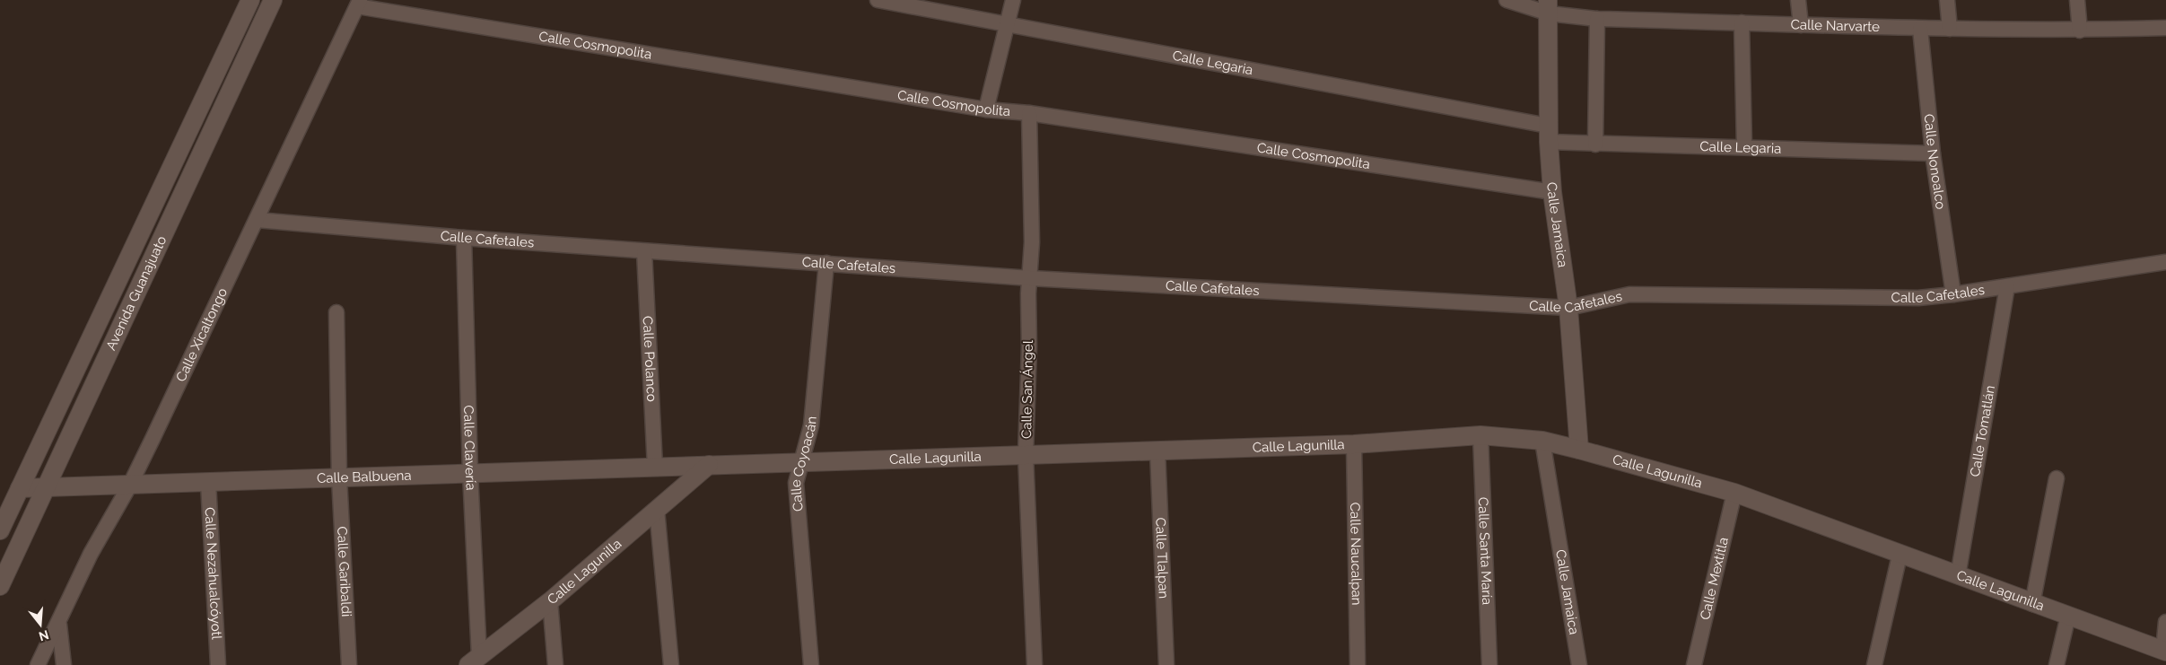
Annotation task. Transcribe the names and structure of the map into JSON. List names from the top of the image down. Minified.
{"streets":{"street":["Calle Narvarte","Calle Cosmopolita","Calle Legaria","Calle Nonoalco","Calle Jamaica","Calle Cafetales","Avenida Guanajuato","Calle Xicaltongo","Calle Polanco","Calle San Ángel","Calle Tomatlán","Calle Lagunilla","Calle Clavería","Calle Coyoacán","Calle Balbuena","Calle Santa María","Calle Naucalpan","Calle Tlalpan","Calle Garibaldi","Calle Nezahualcóyotl","Calle Mextitla"]},"crossings":[["Calle Narvarte","Calle Nonoalco"],["Calle Narvarte","Calle Jamaica"],["Calle Cosmopolita","Calle Jamaica"],["Calle Cosmopolita","Calle Xicaltongo"],["Calle Cosmopolita","Calle San Ángel"],["Calle Legaria","Calle Nonoalco"],["Calle Legaria","Calle Jamaica"],["Calle Nonoalco","Calle Cafetales"],["Calle Jamaica","Calle Cafetales"],["Calle Jamaica","Calle Lagunilla"],["Calle Cafetales","Calle Xicaltongo"],["Calle Cafetales","Calle Polanco"],["Calle Cafetales","Calle San Ángel"],["Calle Cafetales","Calle Tomatlán"],["Calle Cafetales","Calle Clavería"],["Calle Cafetales","Calle Coyoacán"],["Avenida Guanajuato","Calle Balbuena"],["Calle Xicaltongo","Calle Balbuena"],["Calle Polanco","Calle Balbuena"],["Calle San Ángel","Calle Lagunilla"],["Calle Tomatlán","Calle Lagunilla"],["Calle Lagunilla","Calle Clavería"],["Calle Lagunilla","Calle Coyoacán"],["Calle Lagunilla","Calle Balbuena"],["Calle Lagunilla","Calle Santa María"],["Calle Lagunilla","Calle Naucalpan"],["Calle Lagunilla","Calle Tlalpan"],["Calle Lagunilla","Calle Mextitla"],["Calle Clavería","Calle Balbuena"],["Calle Balbuena","Calle Garibaldi"],["Calle Balbuena","Calle Nezahualcóyotl"]],"north":"bottom"}
